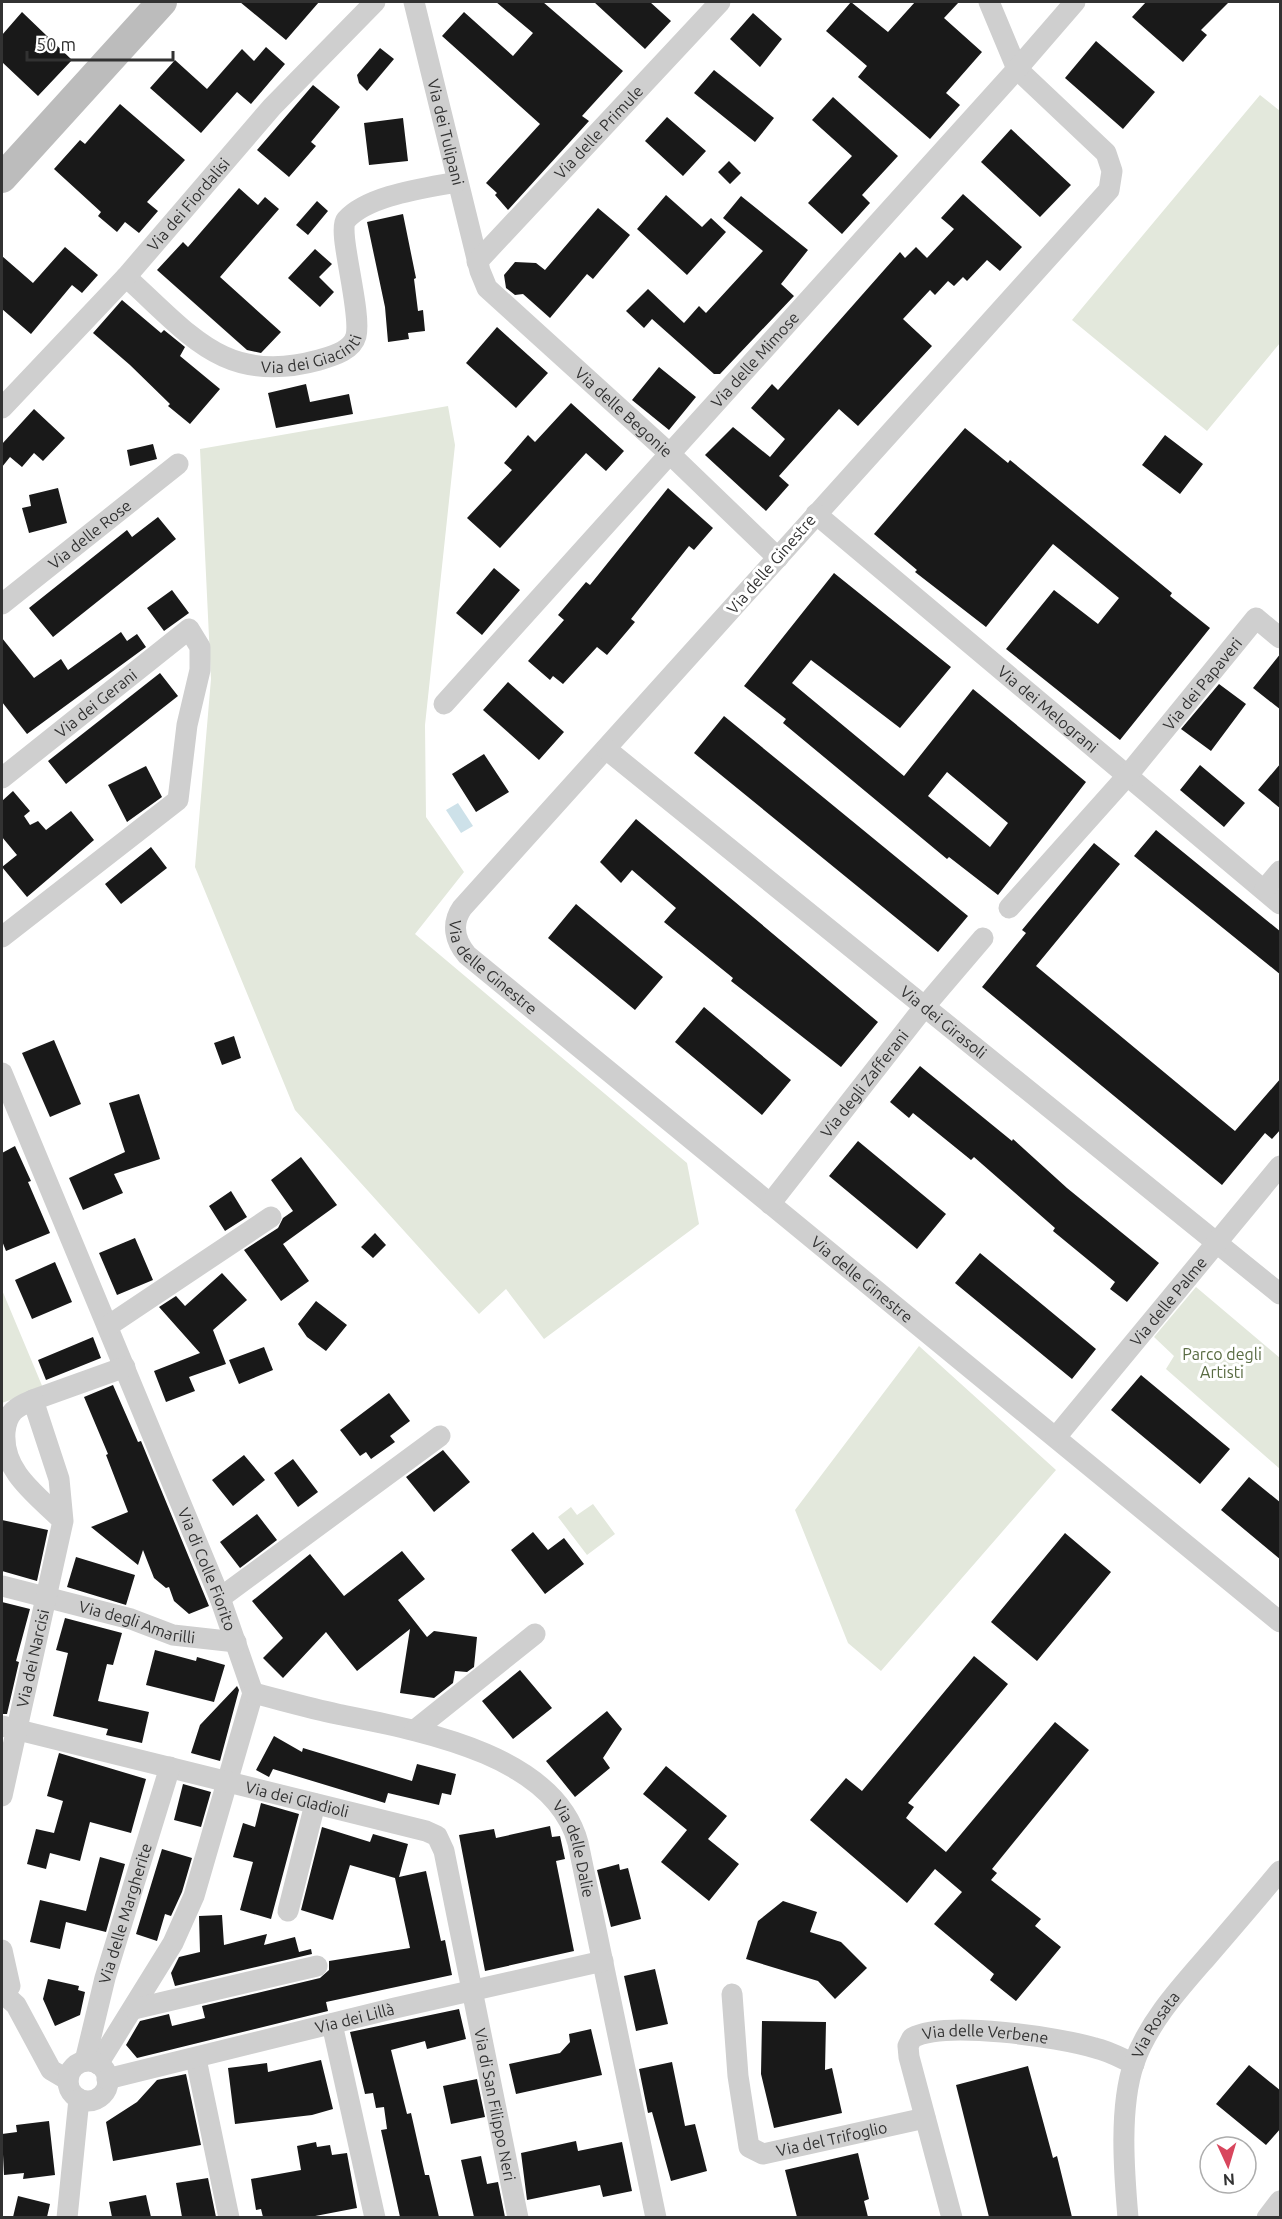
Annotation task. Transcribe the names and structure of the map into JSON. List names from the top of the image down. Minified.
{"streets":{"street":["Via dei Tulipani","Via delle Primule","Via dei Fiordalisi","Via dei Giacinti","Via delle Mimose","Via delle Begonie","Via delle Rose","Via delle Ginestre","Via dei Papaveri","Via dei Gerani","Via dei Melograni","Via dei Girasoli","Via degli Zafferani","Via delle Palme","Via di Colle Fiorito","Via degli Amarilli","Via dei Narcisi","Via dei Gladioli","Via delle Dalie","Via delle Margherite","Via dei Lillà","Via Rosata","Via delle Verbene","Via di San Filippo Neri","Via del Trifoglio"]},"crossings":[["Via dei Tulipani","Via delle Primule"],["Via dei Tulipani","Via dei Giacinti"],["Via dei Tulipani","Via delle Begonie"],["Via delle Primule","Via delle Begonie"],["Via dei Fiordalisi","Via dei Giacinti"],["Via delle Mimose","Via delle Begonie"],["Via delle Mimose","Via delle Ginestre"],["Via delle Begonie","Via delle Ginestre"],["Via delle Ginestre","Via dei Melograni"],["Via delle Ginestre","Via dei Girasoli"],["Via delle Ginestre","Via degli Zafferani"],["Via delle Ginestre","Via delle Palme"],["Via dei Papaveri","Via dei Melograni"],["Via dei Girasoli","Via degli Zafferani"],["Via dei Girasoli","Via delle Palme"],["Via di Colle Fiorito","Via degli Amarilli"],["Via di Colle Fiorito","Via delle Dalie"],["Via degli Amarilli","Via dei Narcisi"],["Via dei Narcisi","Via dei Gladioli"],["Via dei Gladioli","Via delle Margherite"],["Via dei Gladioli","Via dei Lillà"],["Via dei Gladioli","Via di San Filippo Neri"],["Via delle Dalie","Via dei Lillà"],["Via delle Margherite","Via dei Lillà"],["Via dei Lillà","Via di San Filippo Neri"],["Via Rosata","Via delle Verbene"],["Via delle Verbene","Via del Trifoglio"]],"parks":["Parco degli Artisti"],"scale_bar":"50 m","north":"bottom"}
